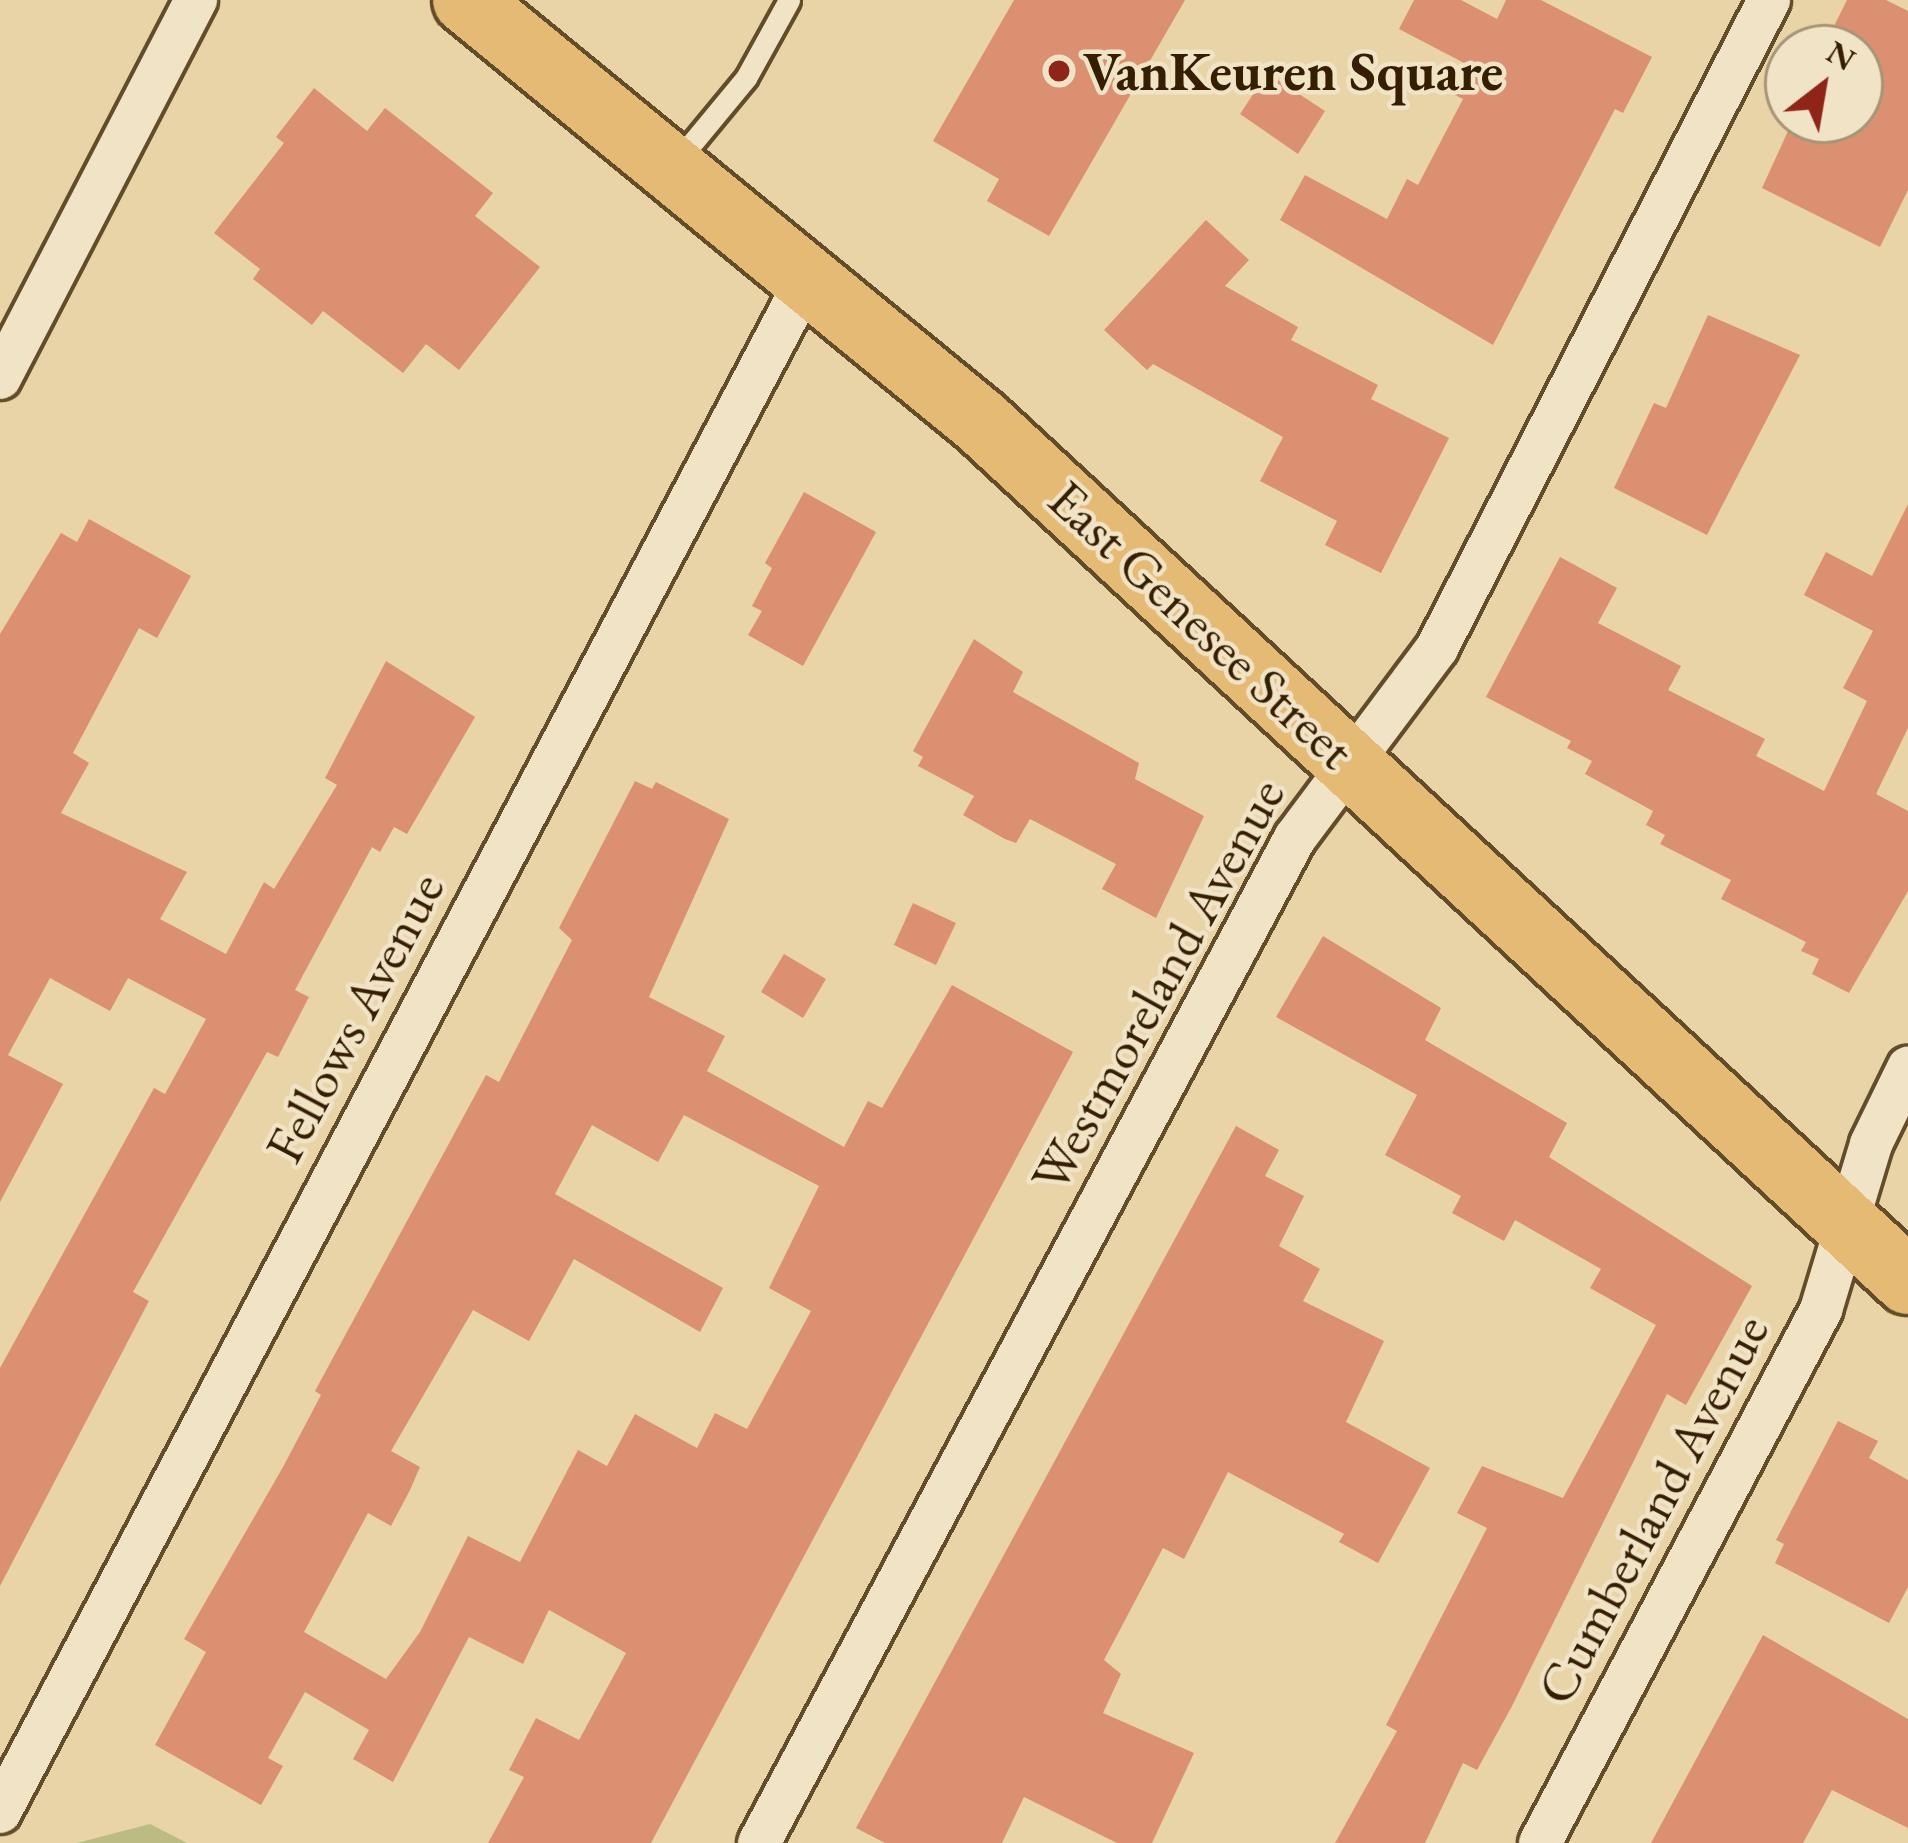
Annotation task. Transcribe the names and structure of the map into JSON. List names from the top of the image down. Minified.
{"streets":{"main road":["East Genesee Street"],"street":["Westmoreland Avenue","Fellows Avenue","Cumberland Avenue"]},"crossings":[["East Genesee Street","Westmoreland Avenue"],["East Genesee Street","Fellows Avenue"],["East Genesee Street","Cumberland Avenue"]],"places":["VanKeuren Square"],"north":"top right"}
